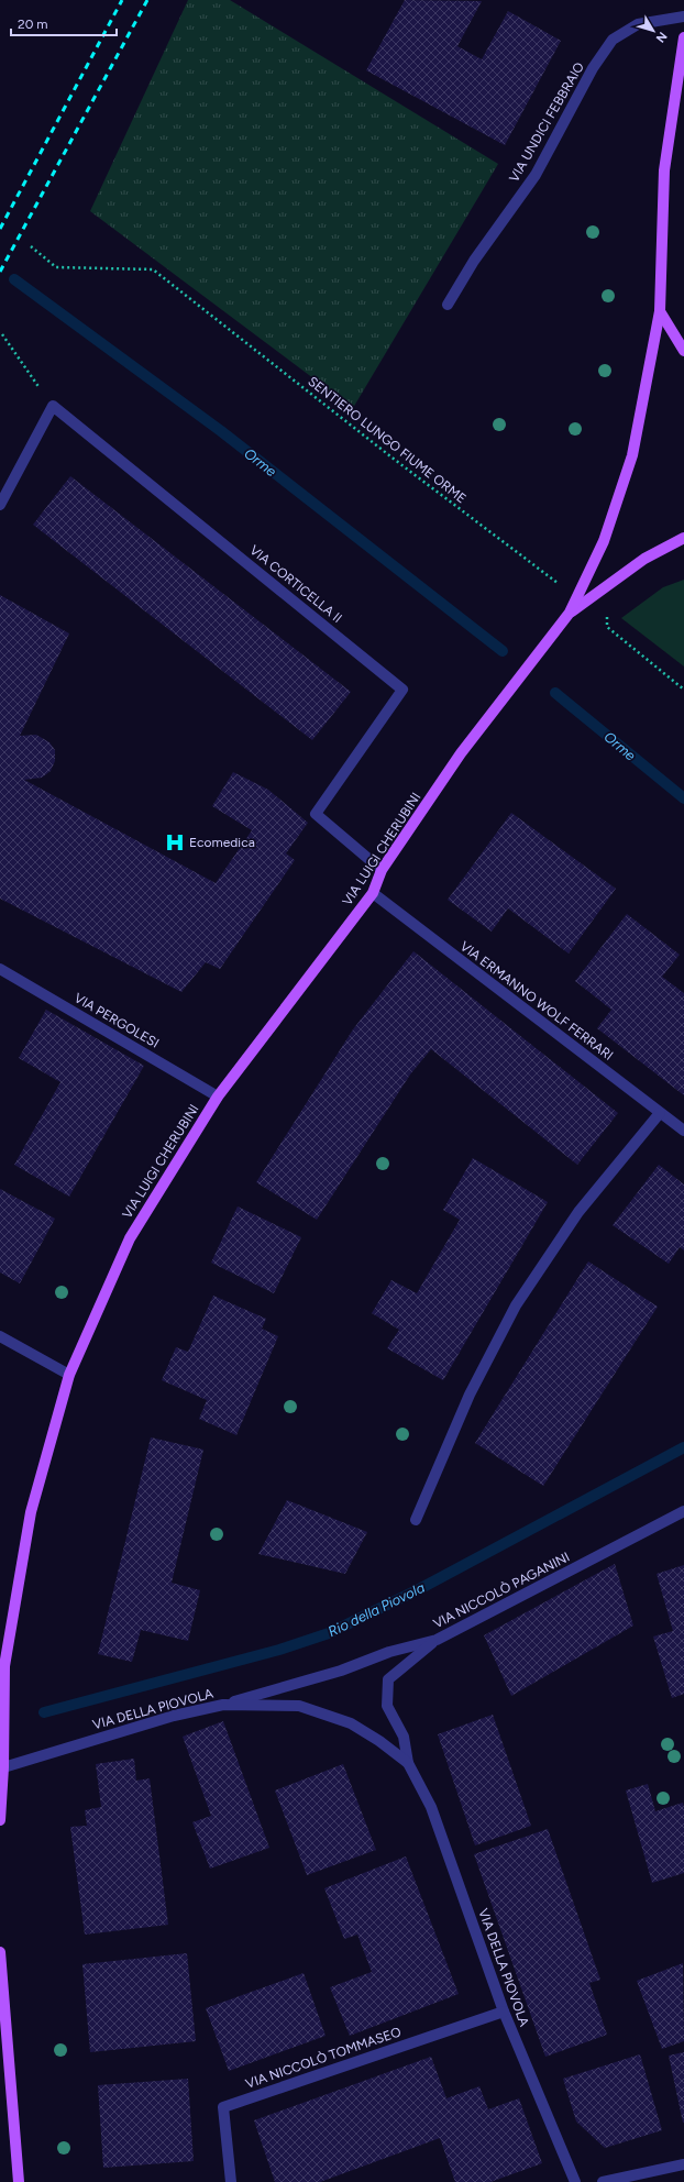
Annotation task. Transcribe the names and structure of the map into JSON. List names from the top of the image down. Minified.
{"streets":{"main road":["VIA LUIGI CHERUBINI"],"street":["VIA UNDICI FEBBRAIO","VIA CORTICELLA II","VIA ERMANNO WOLF FERRARI","VIA PERGOLESI","VIA NICCOLÒ PAGANINI","VIA DELLA PIOVOLA","VIA NICCOLÒ TOMMASEO"],"path":["SENTIERO LUNGO FIUME ORME"]},"crossings":[["VIA CORTICELLA II","VIA LUIGI CHERUBINI"],["VIA LUIGI CHERUBINI","VIA ERMANNO WOLF FERRARI"],["VIA LUIGI CHERUBINI","VIA PERGOLESI"],["VIA LUIGI CHERUBINI","VIA DELLA PIOVOLA"],["VIA NICCOLÒ PAGANINI","VIA DELLA PIOVOLA"],["VIA DELLA PIOVOLA","VIA NICCOLÒ TOMMASEO"]],"water":["Orme","Rio della Piovola"],"places":{"hospital":["Ecomedica"]},"scale_bar":"20 m","north":"bottom right"}
